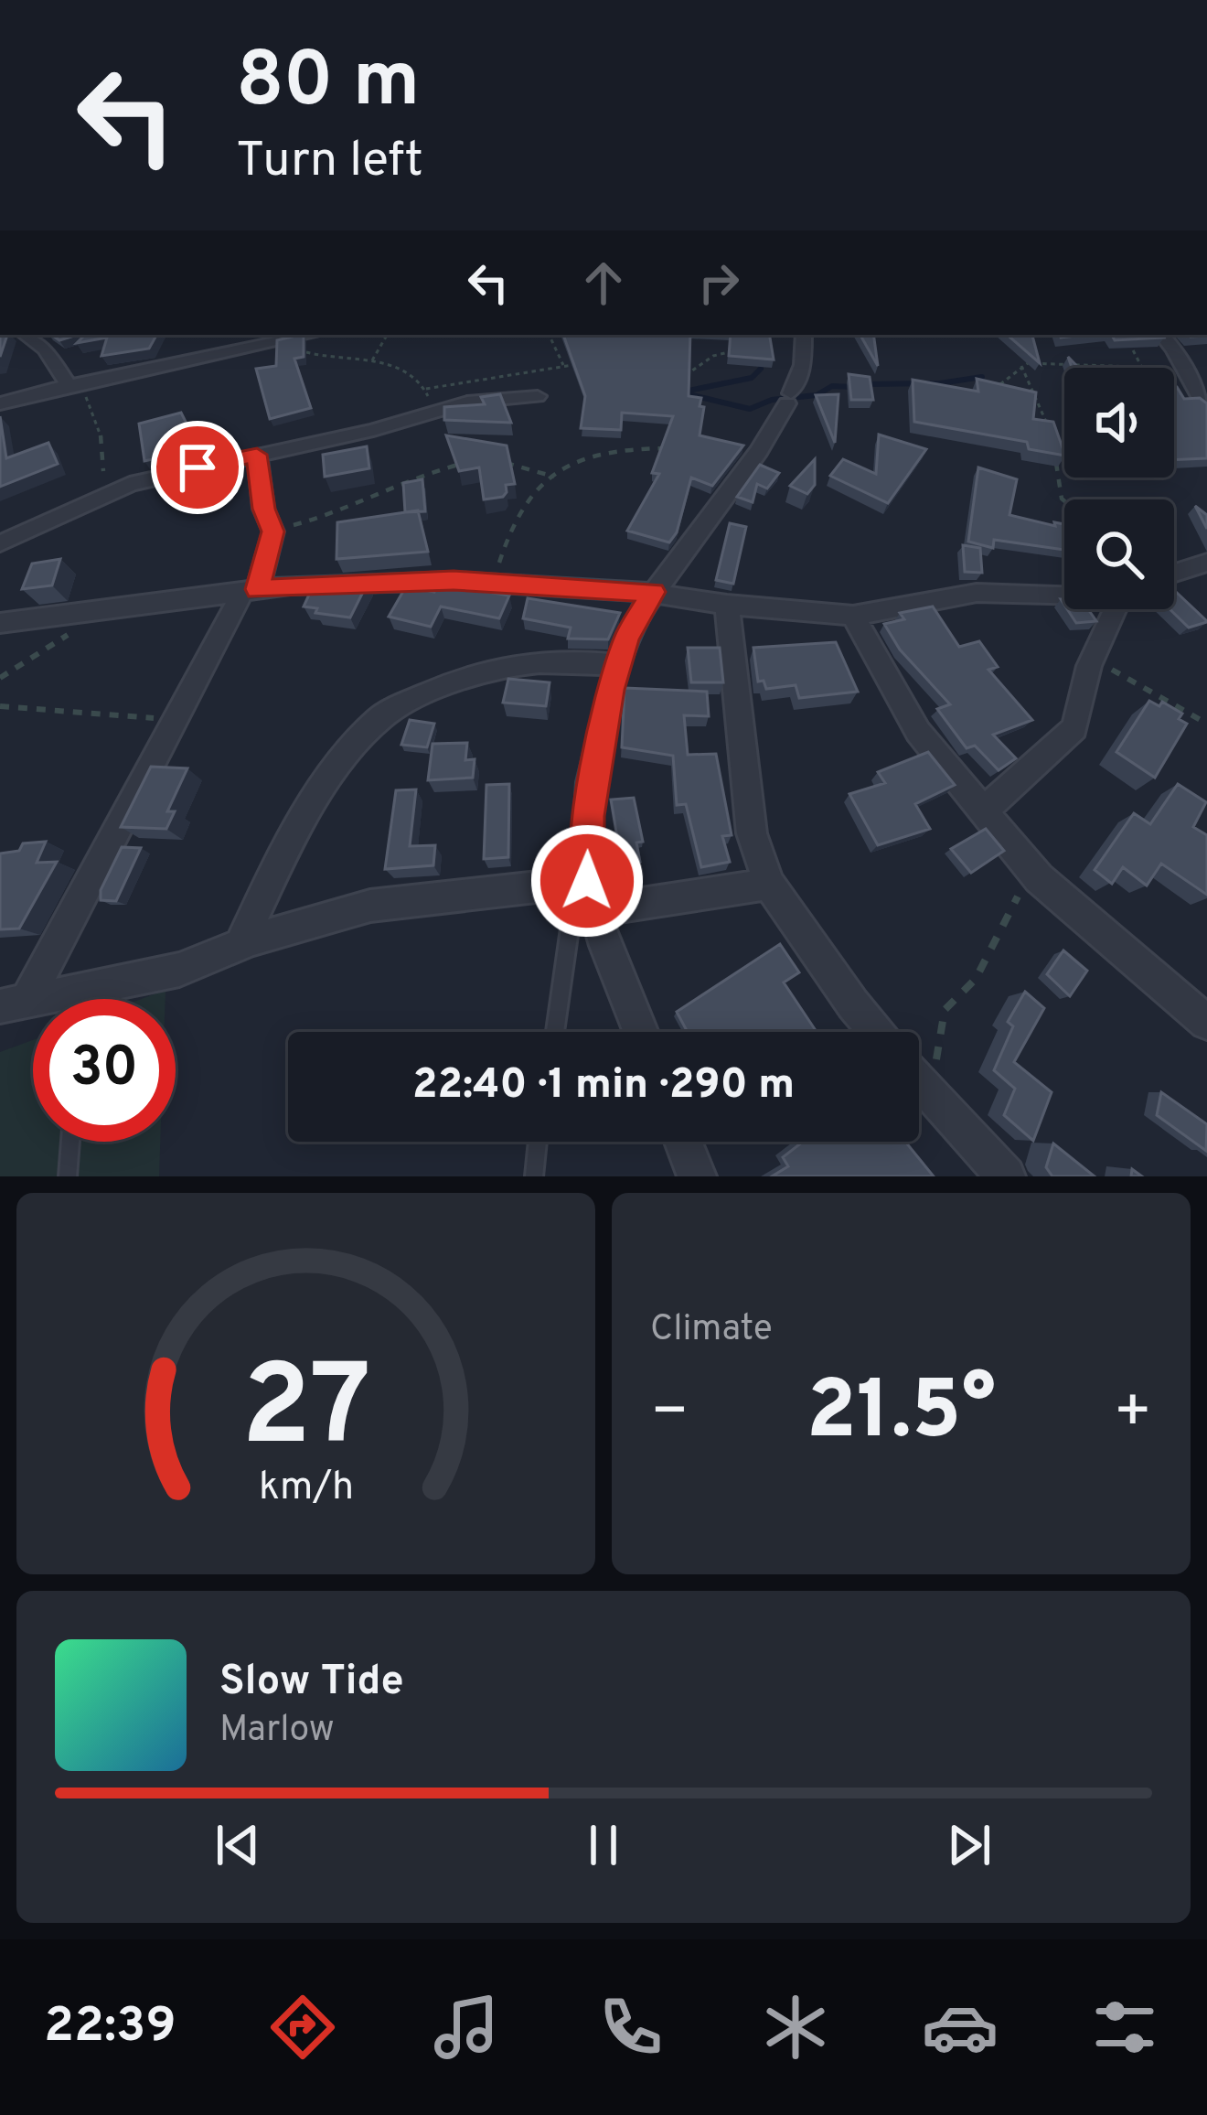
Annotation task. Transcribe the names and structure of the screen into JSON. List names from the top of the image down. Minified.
{"page":{"turn":["80 m","Turn left"],"limit":"30","trip":"22:40 · 1 min · 290 m","tile":"Climate","heat":["−","21.5°","+"],"song":["Slow Tide","Marlow"],"tabs":"22:39","gauge":["27","km/h"]}}
